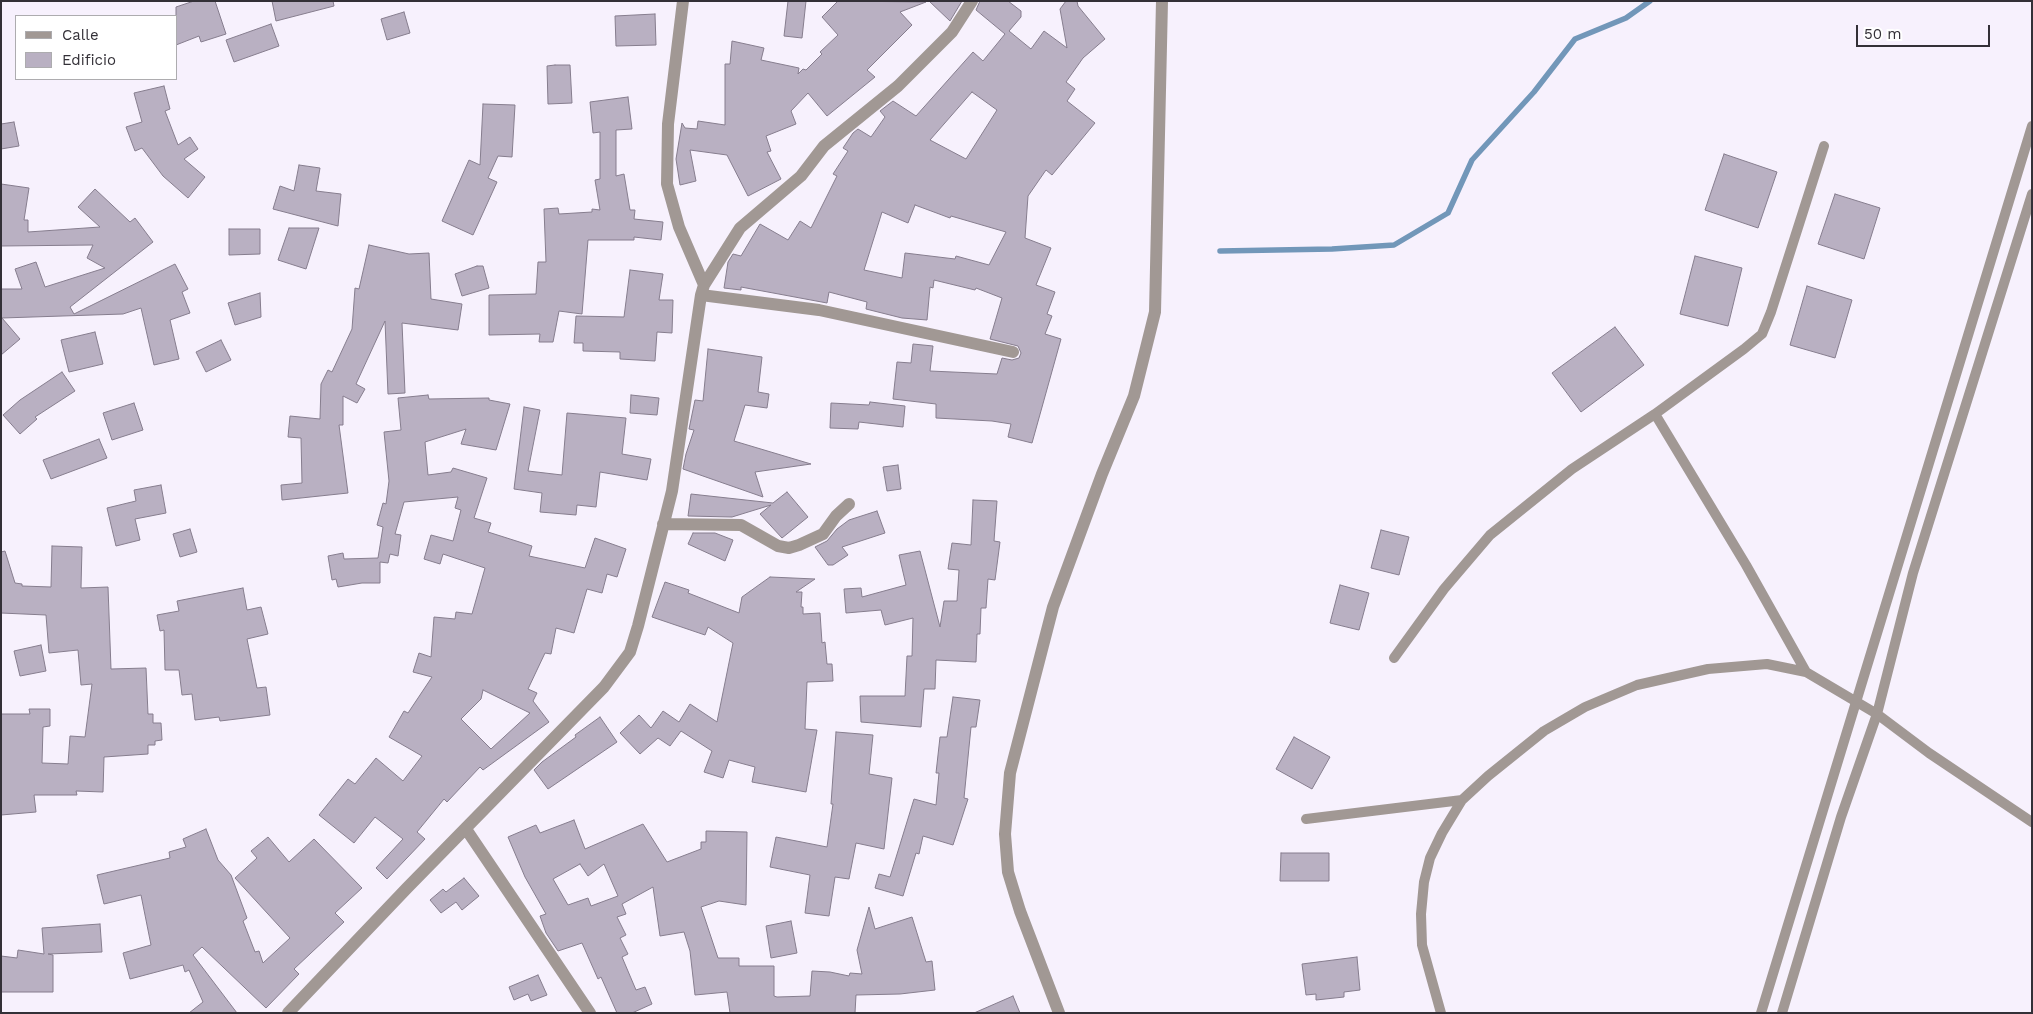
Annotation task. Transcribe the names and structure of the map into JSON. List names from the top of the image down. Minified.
{"legend":["Calle","Edificio"],"scale_bar":"50 m"}
